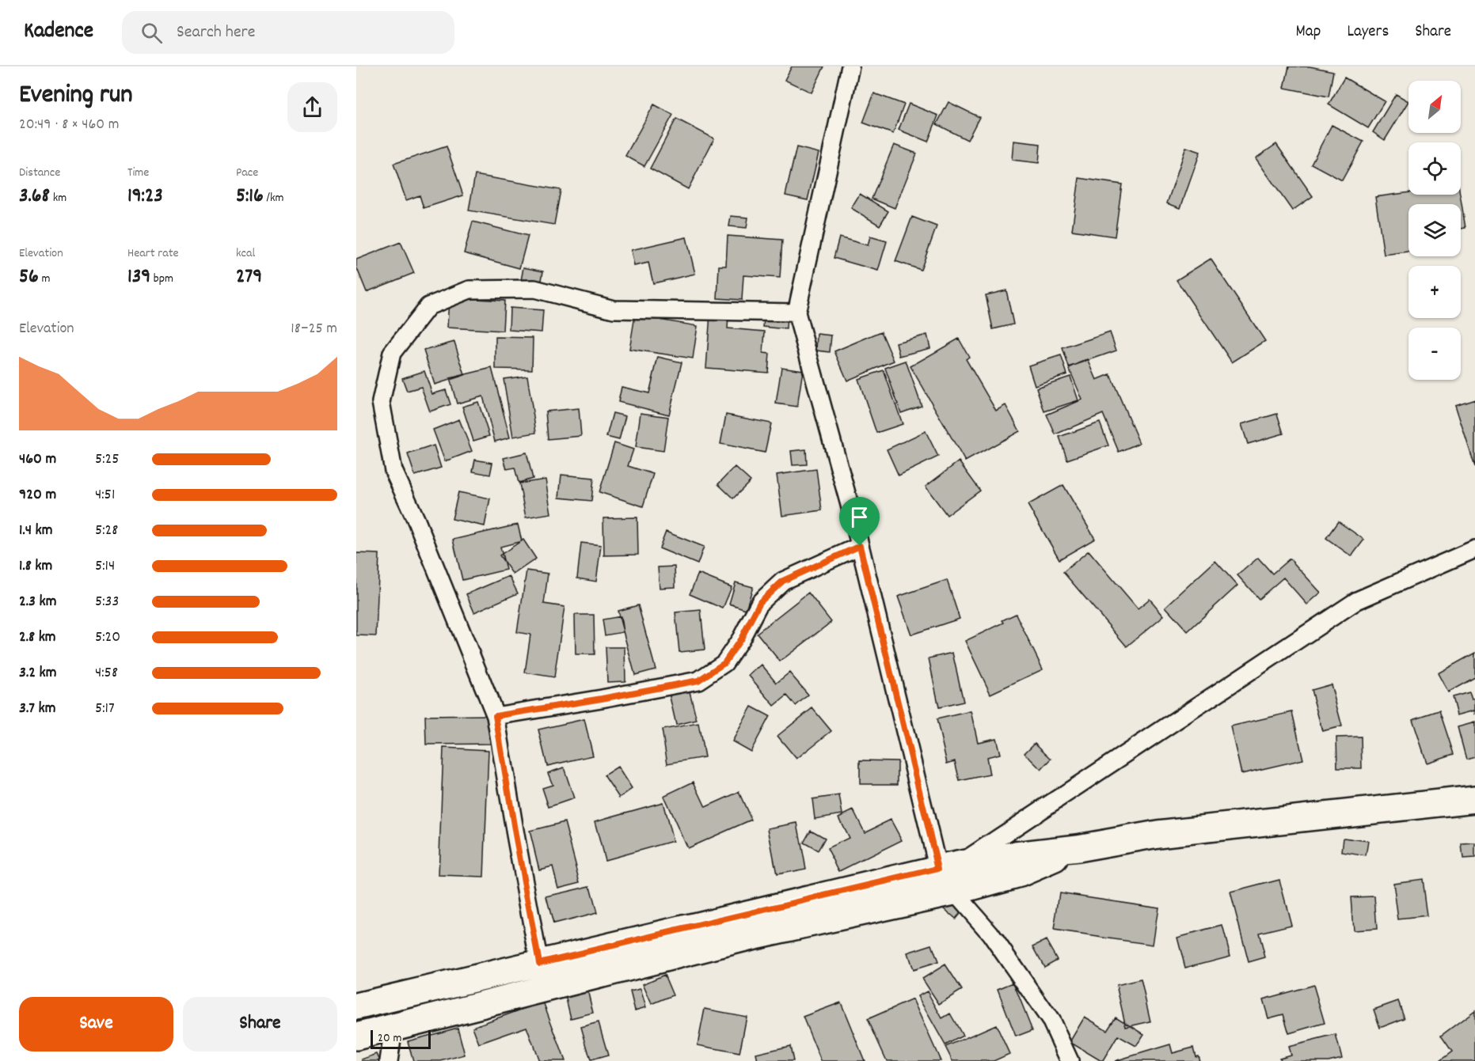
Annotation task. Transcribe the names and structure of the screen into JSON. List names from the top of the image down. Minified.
{"scale_bar":"20 m","north":"top right","page":{"header":"Kadence","search":"Search here","nav":["Map","Layers","Share"],"heading":["Evening run","20:49 · 8 × 460 m"],"map_buttons":["+","−"],"stats":[["Distance","3.68 km"],["Time","19:23"],["Pace","5:16 /km"],["Elevation","56 m"],["Heart rate","139 bpm"],["kcal","279"]],"chart":["Elevation","18–25 m"],"list":[{"name":"460 m","note":"5:25"},{"name":"920 m","note":"4:51"},{"name":"1.4 km","note":"5:28"},{"name":"1.8 km","note":"5:14"},{"name":"2.3 km","note":"5:33"},{"name":"2.8 km","note":"5:20"},{"name":"3.2 km","note":"4:58"},{"name":"3.7 km","note":"5:17"}],"buttons":["Save","Share"],"scale":"20 m"}}
